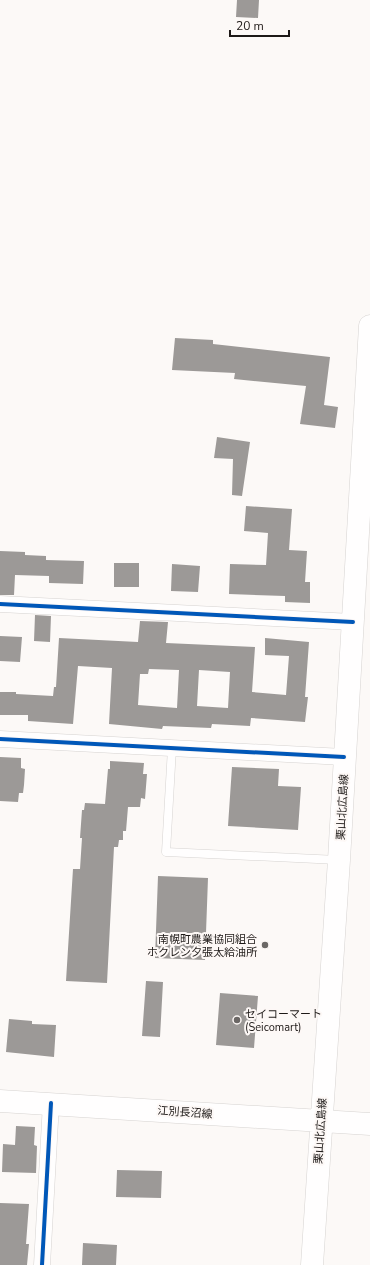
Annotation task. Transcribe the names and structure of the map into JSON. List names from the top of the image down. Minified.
{"streets":{"main road":["栗山北広島線","江別長沼線"]},"crossings":[["栗山北広島線","江別長沼線"]],"places":["南幌町農業協同組合 ホクレン夕張太給油所","セイコーマート (Seicomart)"],"scale_bar":"20 m"}
